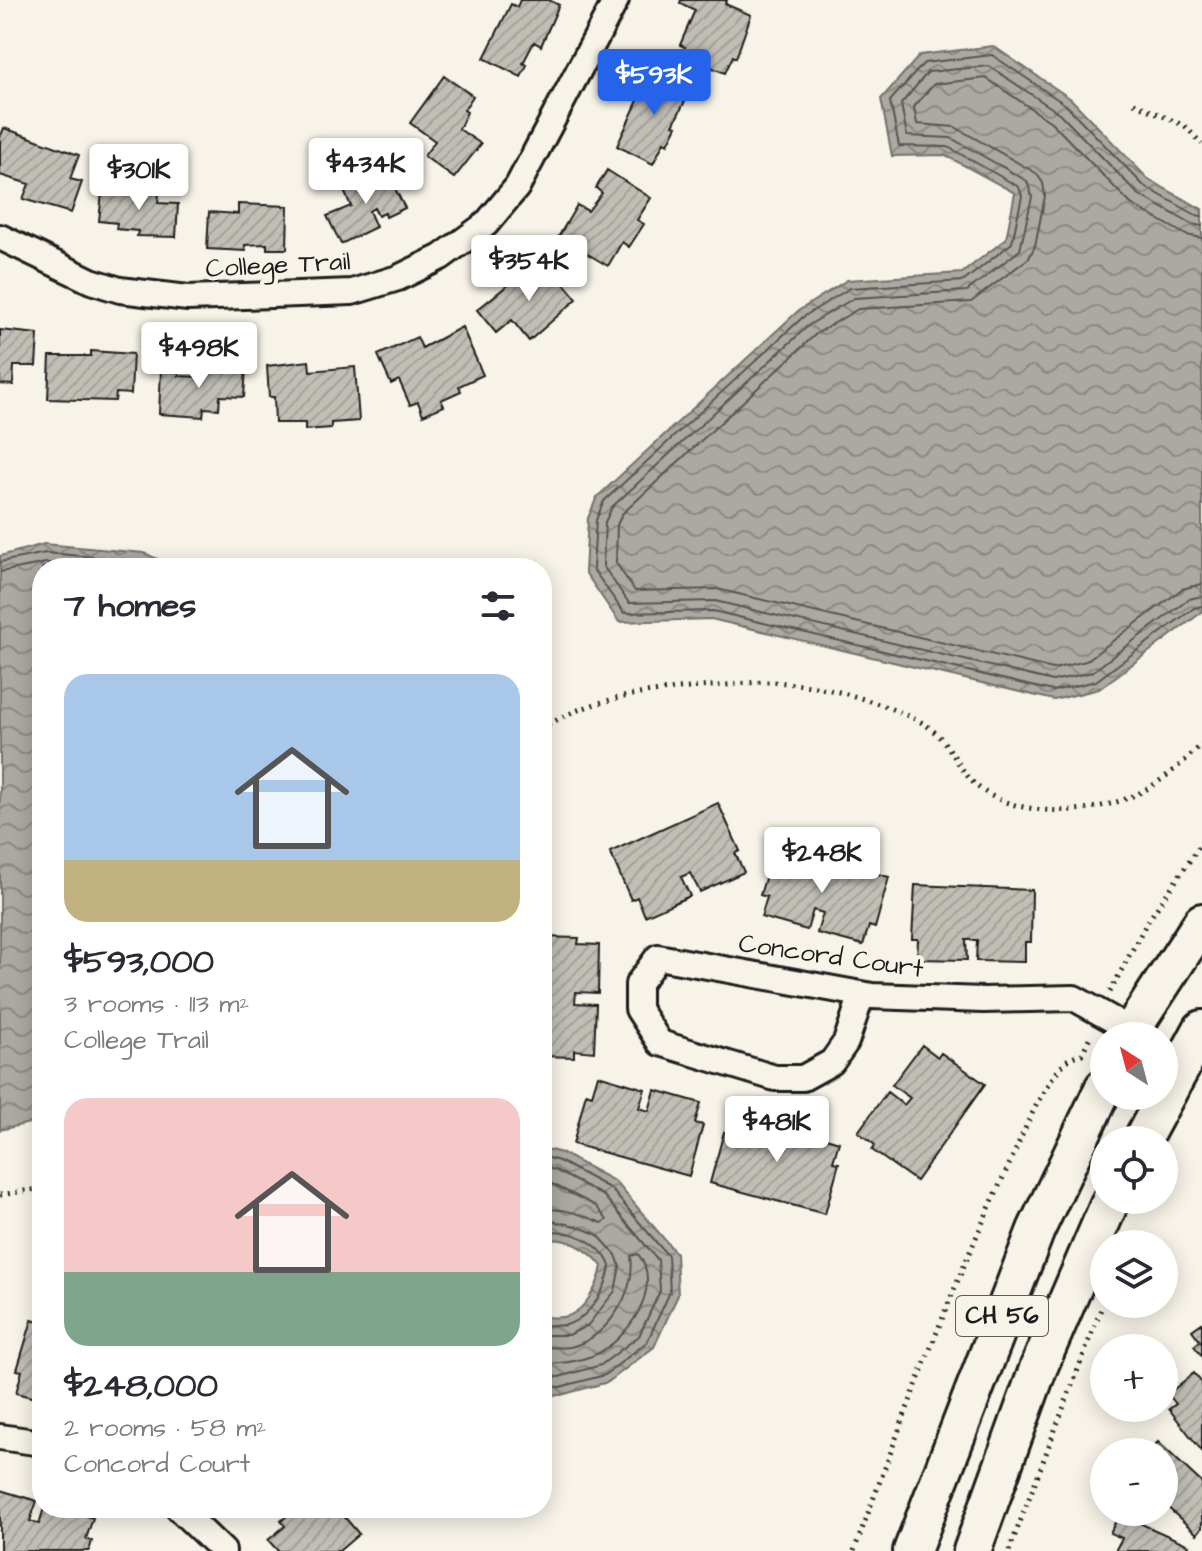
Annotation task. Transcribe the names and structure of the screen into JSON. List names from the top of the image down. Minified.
{"streets":{"main road":["CH 56"],"street":["College Trail","Concord Court"]},"north":"top left","page":{"price":["$593K","$434K","$301K","$354K","$498K","$248K","$481K"],"heading":"7 homes","list":[{"name":"$593,000","note":"3 rooms · 113 m² · College Trail"},{"name":"$248,000","note":"2 rooms · 58 m² · Concord Court"}],"map_buttons":["+","−"]}}
